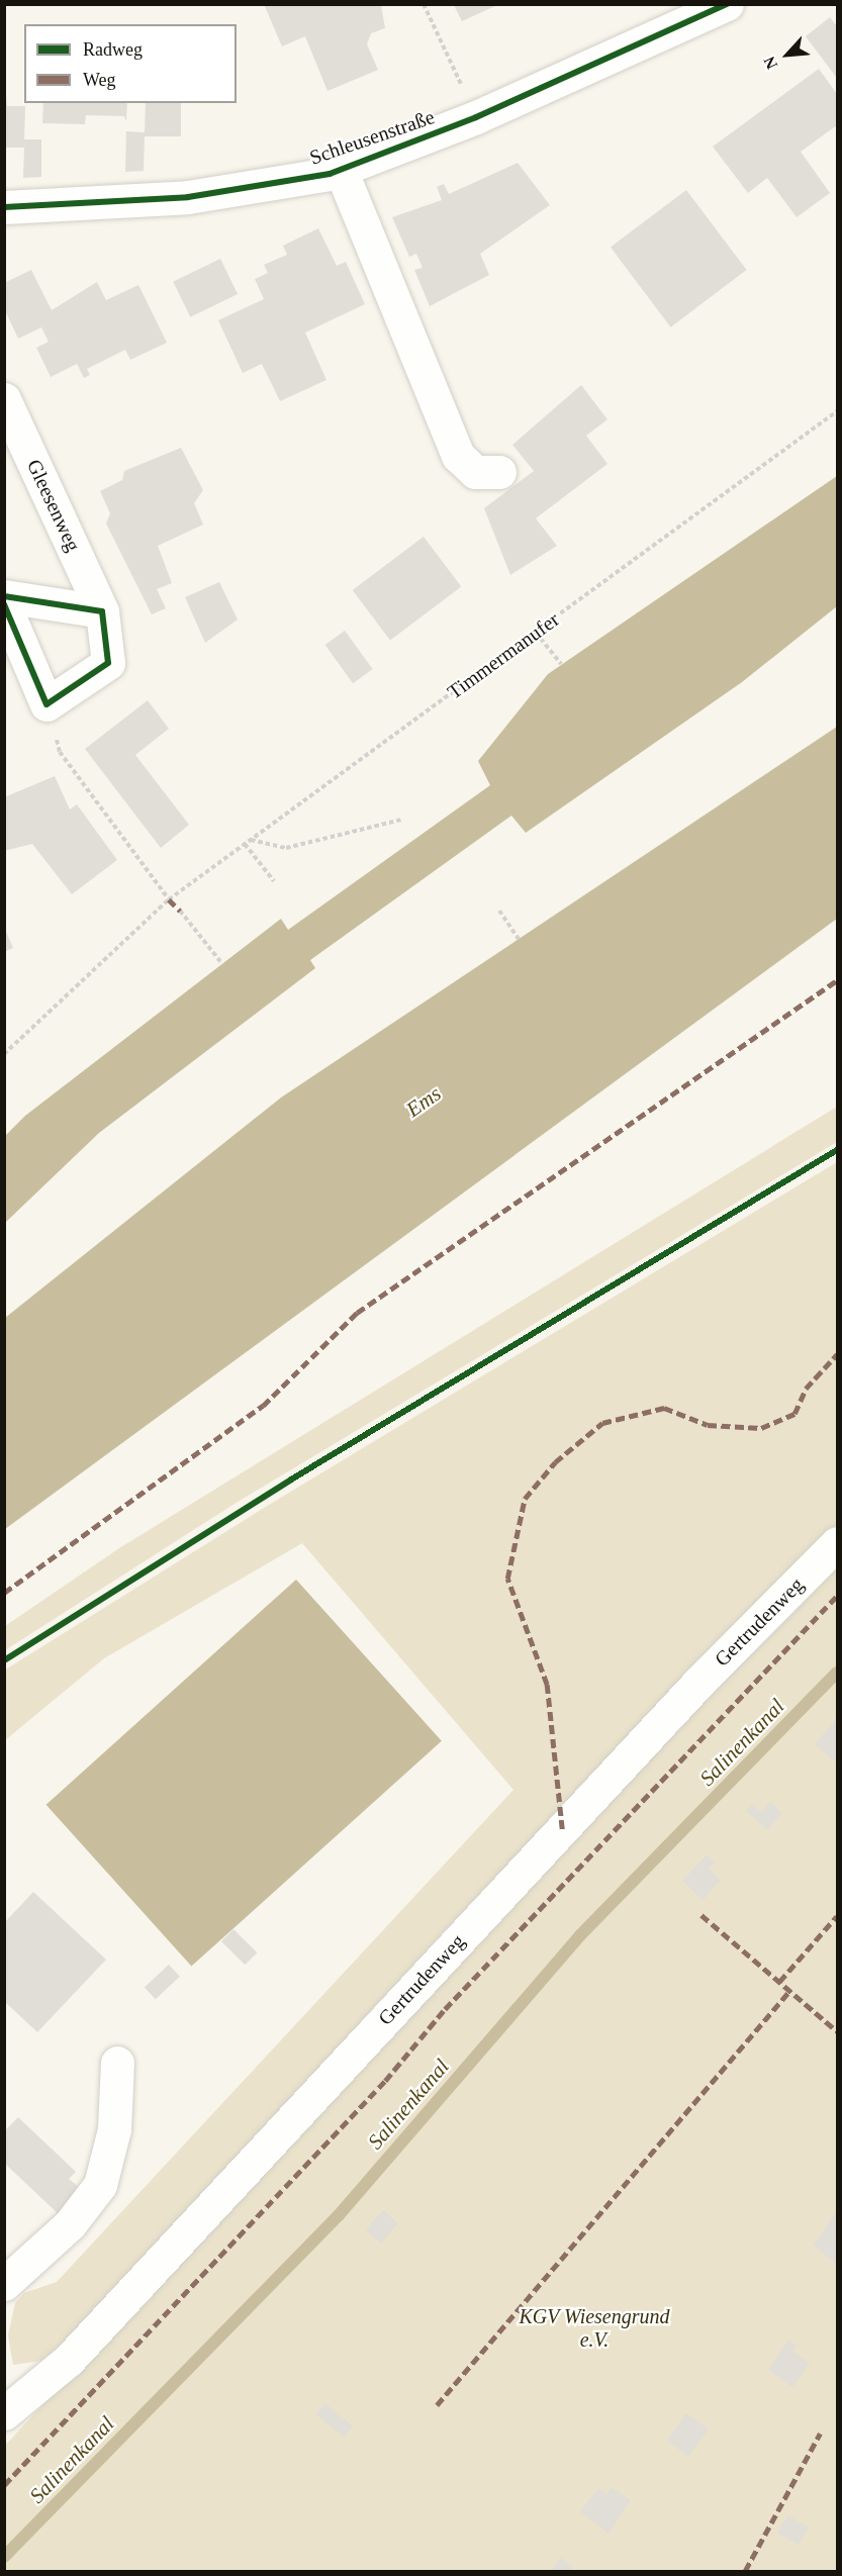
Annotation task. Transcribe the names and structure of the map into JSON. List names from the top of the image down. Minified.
{"streets":{"street":["Schleusenstraße","Gleesenweg","Gertrudenweg"],"path":["Timmermanufer"]},"water":["Ems","Salinenkanal"],"parks":["KGV Wiesengrund e.V."],"legend":["Radweg","Weg"],"north":"bottom left"}
